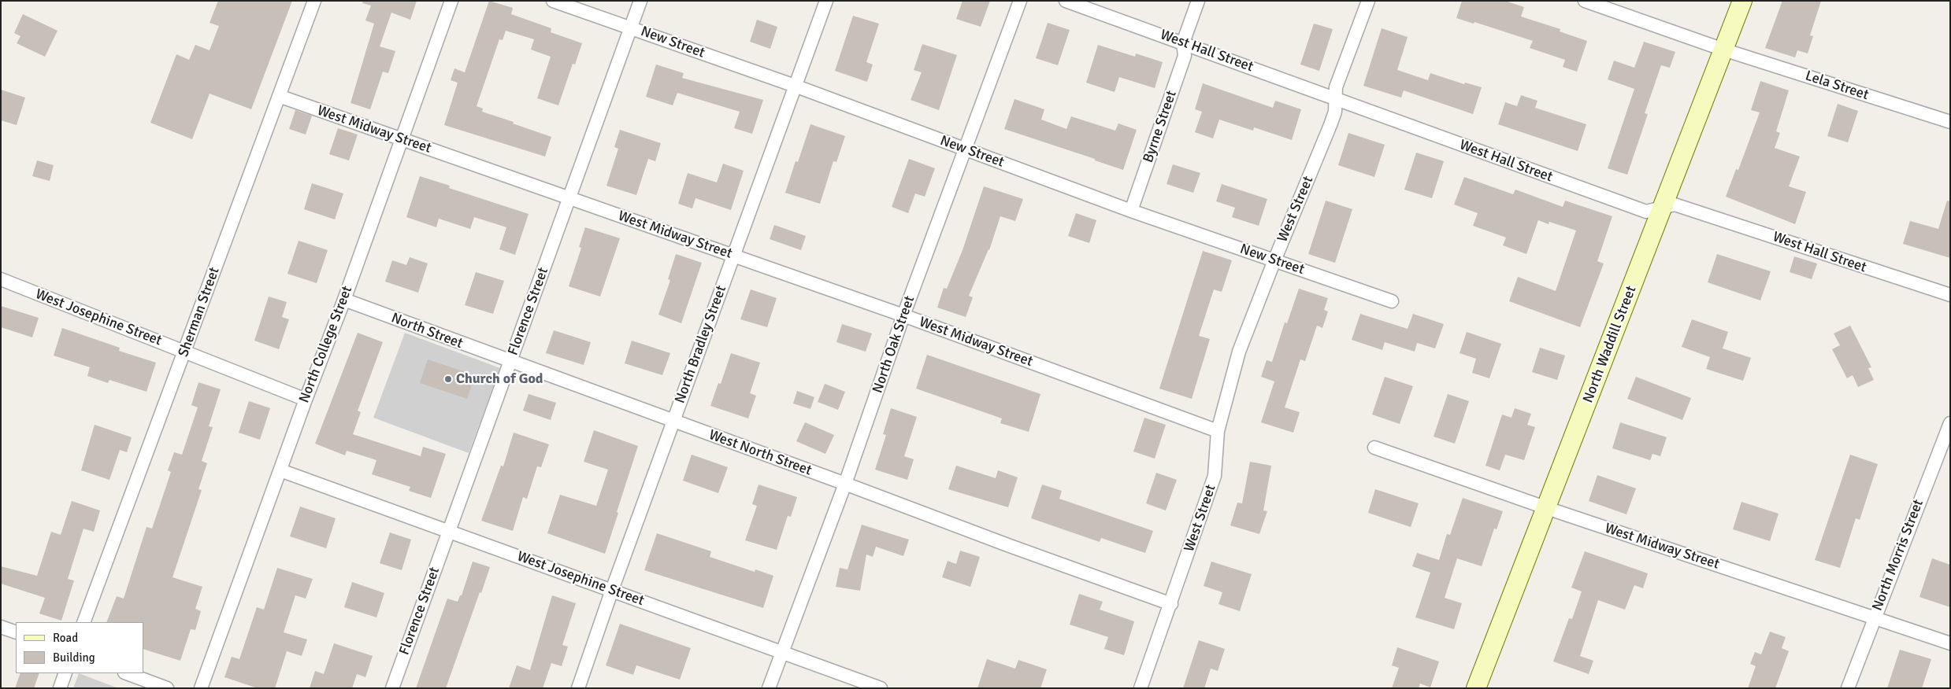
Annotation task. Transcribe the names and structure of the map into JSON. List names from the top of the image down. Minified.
{"streets":{"street":["New Street","West Hall Street","Lela Street","Byrne Street","West Midway Street","West Street","Florence Street","Sherman Street","West Josephine Street","North Street","North College Street","North Bradley Street","North Oak Street","North Waddill Street","West North Street","North Morris Street"]},"crossings":[["New Street","Byrne Street"],["New Street","West Street"],["New Street","Florence Street"],["New Street","North Bradley Street"],["New Street","North Oak Street"],["West Hall Street","Byrne Street"],["West Hall Street","West Street"],["West Hall Street","North Waddill Street"],["Lela Street","North Waddill Street"],["West Midway Street","West Street"],["West Midway Street","Florence Street"],["West Midway Street","Sherman Street"],["West Midway Street","North College Street"],["West Midway Street","North Bradley Street"],["West Midway Street","North Oak Street"],["West Midway Street","North Waddill Street"],["West Midway Street","North Morris Street"],["West Street","West North Street"],["Florence Street","West Josephine Street"],["Florence Street","North Street"],["Florence Street","West North Street"],["Sherman Street","West Josephine Street"],["West Josephine Street","North College Street"],["West Josephine Street","North Bradley Street"],["West Josephine Street","North Oak Street"],["North Street","North College Street"],["North Street","West North Street"],["North Bradley Street","West North Street"],["North Oak Street","West North Street"]],"places":["Church of God"],"legend":["Road","Building"]}
